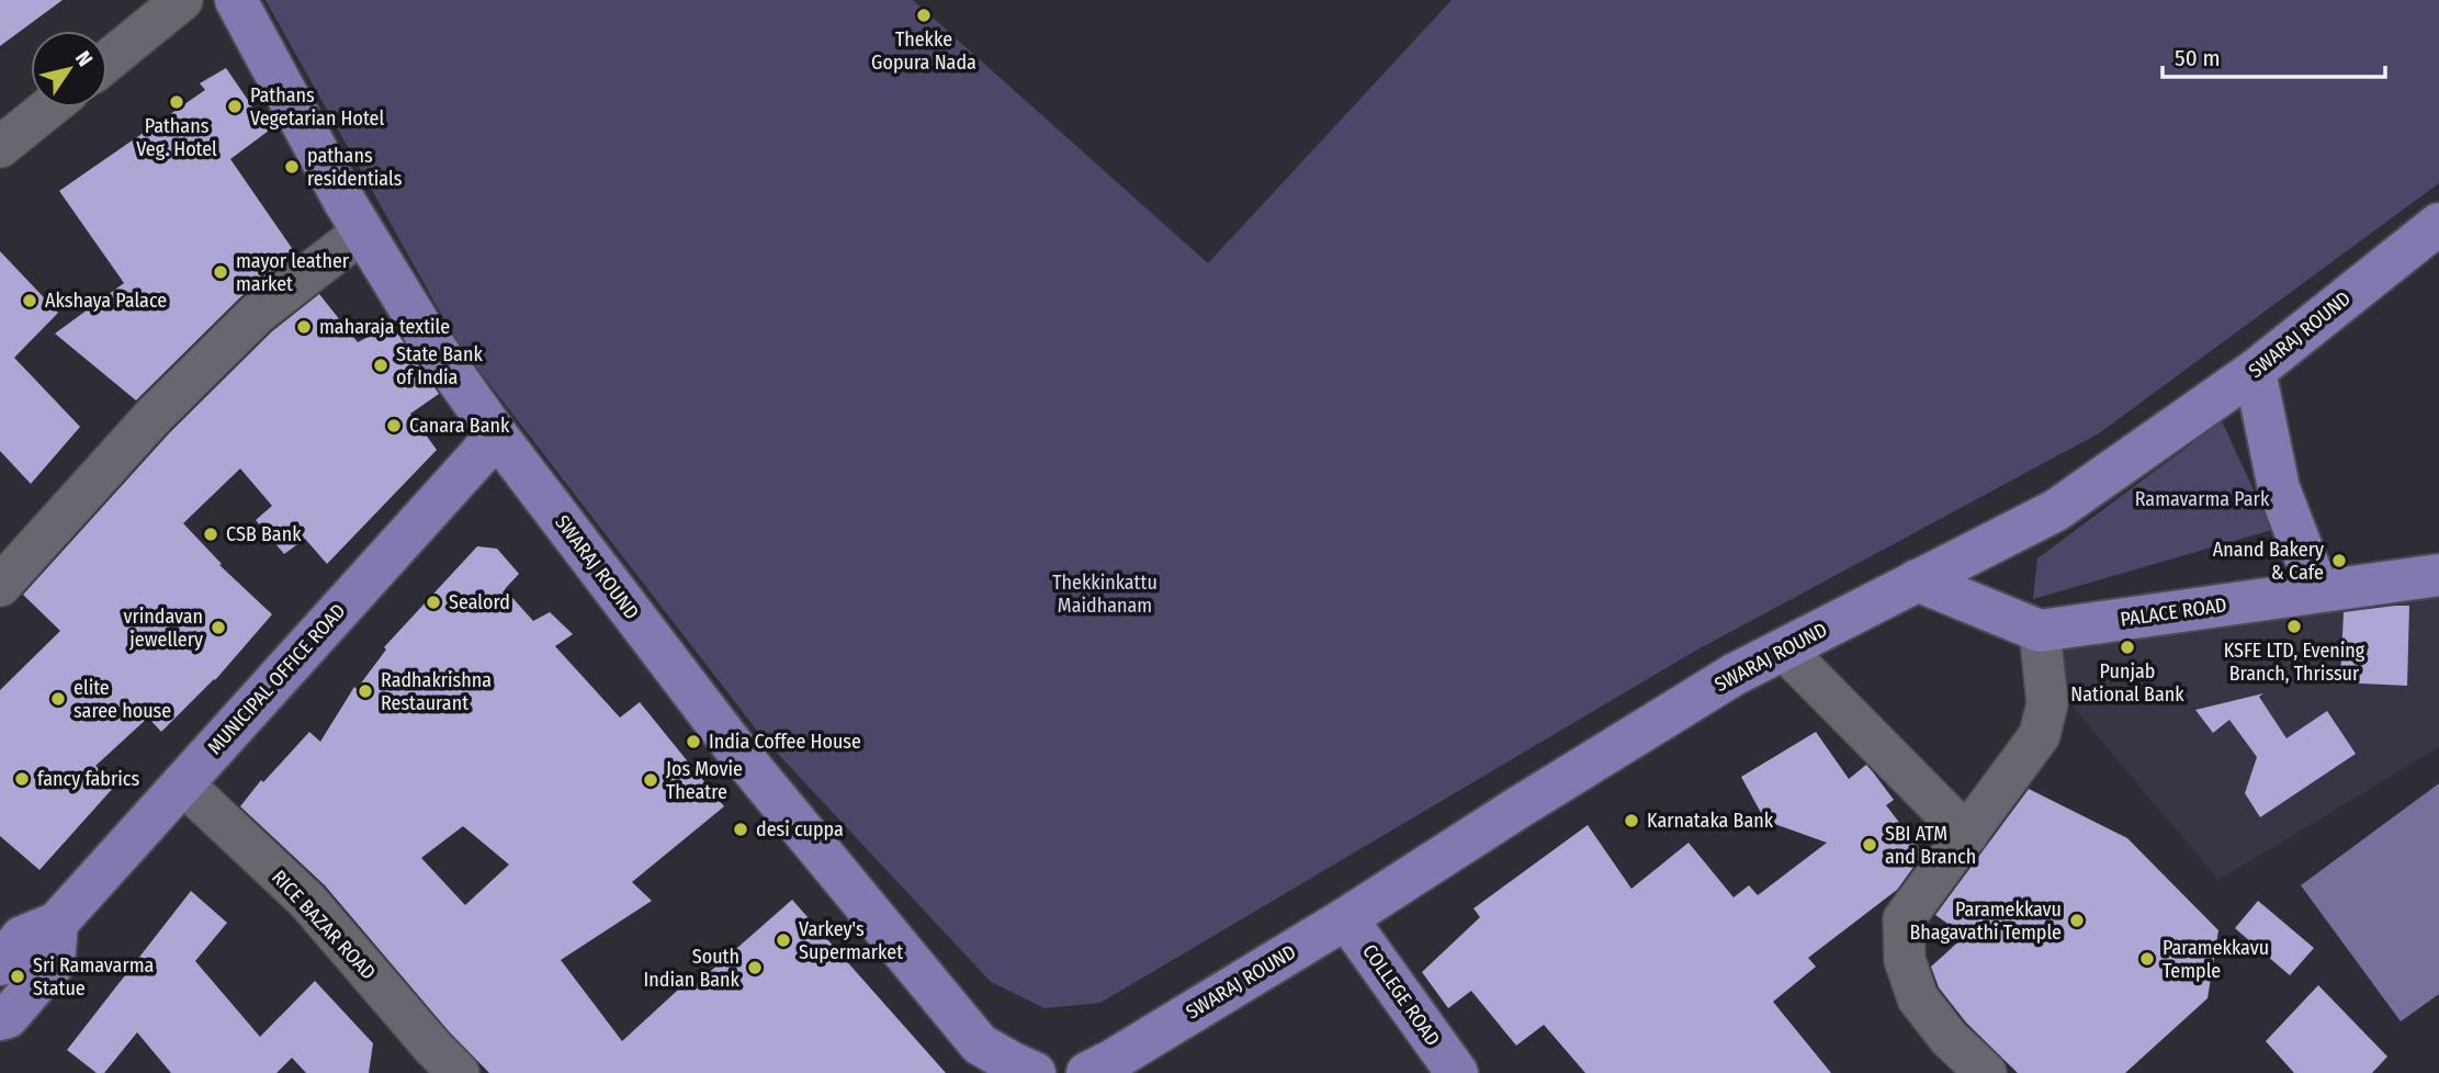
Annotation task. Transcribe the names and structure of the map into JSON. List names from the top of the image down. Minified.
{"streets":{"main road":["SWARAJ ROUND","PALACE ROAD","MUNICIPAL OFFICE ROAD","COLLEGE ROAD"],"street":["RICE BAZAR ROAD"]},"crossings":[["SWARAJ ROUND","MUNICIPAL OFFICE ROAD"],["SWARAJ ROUND","COLLEGE ROAD"],["MUNICIPAL OFFICE ROAD","RICE BAZAR ROAD"]],"parks":["Ramavarma Park","Thekkinkattu Maidhanam"],"places":["Thekke Gopura Nada","Pathans Veg. Hotel","Pathans Vegetarian Hotel","pathans residentials","mayor leather market","Akshaya Palace","maharaja textile","State Bank of India","Canara Bank","CSB Bank","Anand Bakery & Cafe","Sealord","KSFE LTD, Evening Branch, Thrissur","vrindavan jewellery","Punjab National Bank","Radhakrishna Restaurant","elite saree house","India Coffee House","fancy fabrics","Jos Movie Theatre","Karnataka Bank","desi cuppa","SBI ATM and Branch","Paramekkavu Bhagavathi Temple","Varkey's Supermarket","Paramekkavu Temple","South Indian Bank","Sri Ramavarma Statue"],"scale_bar":"50 m","north":"top right"}
